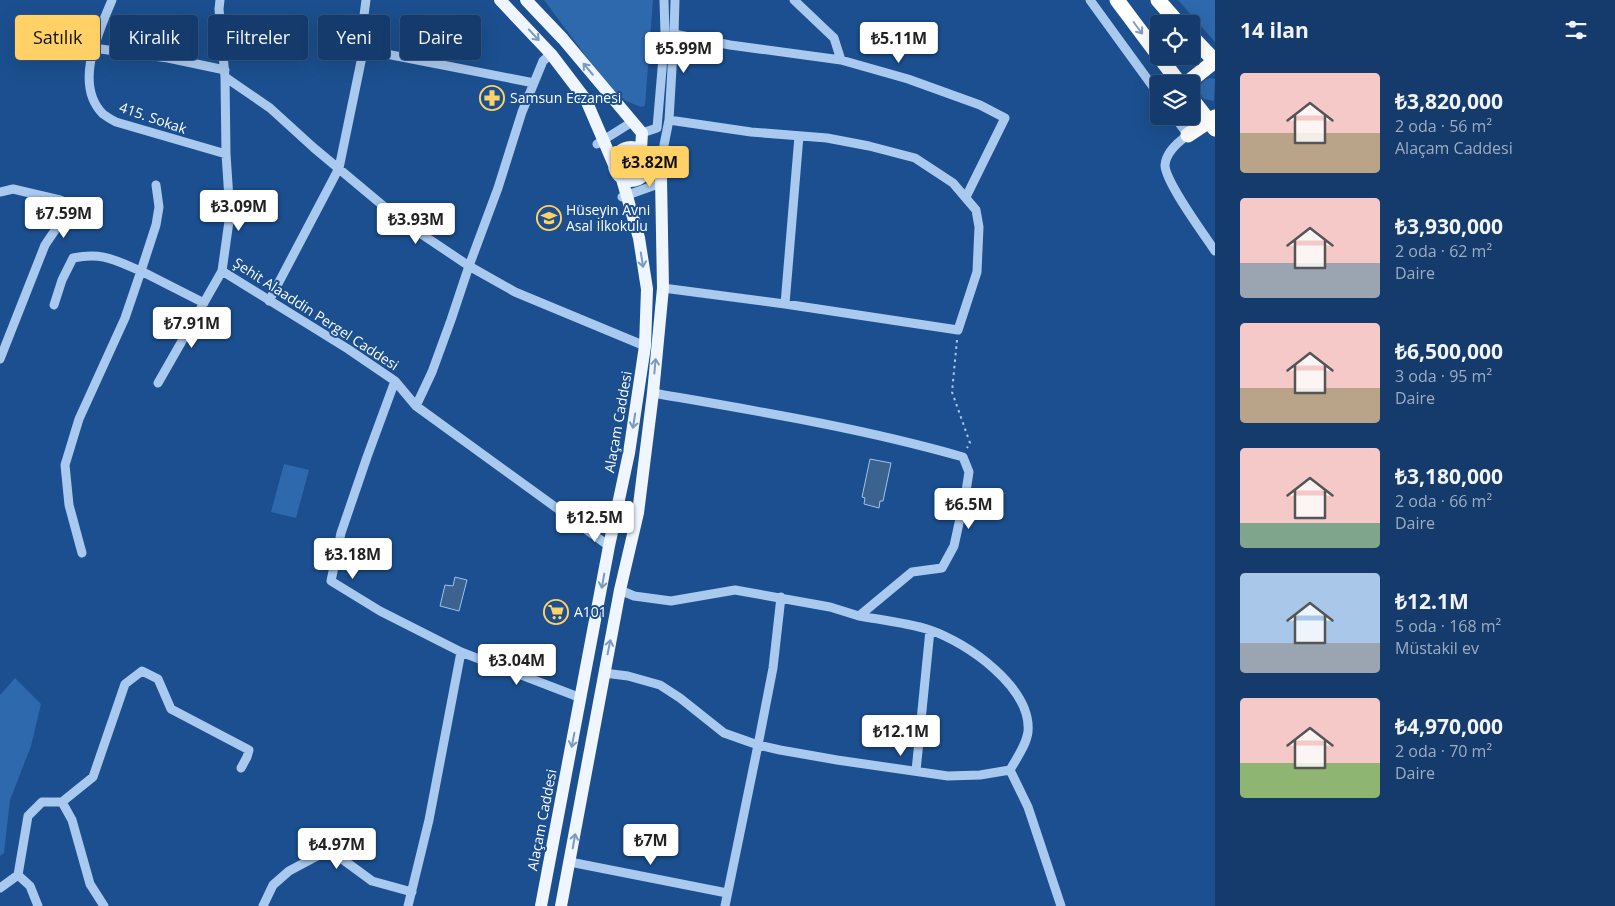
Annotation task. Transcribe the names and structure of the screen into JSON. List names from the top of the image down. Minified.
{"streets":{"main road":["Alaçam Caddesi"],"street":["415. Sokak","Şehit Alaaddin Pergel Caddesi"]},"crossings":[["415. Sokak","Şehit Alaaddin Pergel Caddesi"],["Şehit Alaaddin Pergel Caddesi","Alaçam Caddesi"]],"places":{"pharmacy":["Samsun Eczanesi"],"school or university":["Hüseyin Avni Asal İlkokulu"],"supermarket":["A101"]},"page":{"heading":"14 ilan","chip":["Satılık","Kiralık","Filtreler","Yeni","Daire"],"price":["₺5.11M","₺5.99M","₺3.82M","₺3.09M","₺7.59M","₺3.93M","₺7.91M","₺6.5M","₺12.5M","₺3.18M","₺3.04M","₺12.1M","₺7M","₺4.97M"],"list":[{"name":"₺3,820,000","note":"2 oda · 56 m² · Alaçam Caddesi"},{"name":"₺3,930,000","note":"2 oda · 62 m² · Daire"},{"name":"₺6,500,000","note":"3 oda · 95 m² · Daire"},{"name":"₺3,180,000","note":"2 oda · 66 m² · Daire"},{"name":"₺12.1M","note":"5 oda · 168 m² · Müstakil ev"},{"name":"₺4,970,000","note":"2 oda · 70 m² · Daire"}]}}
